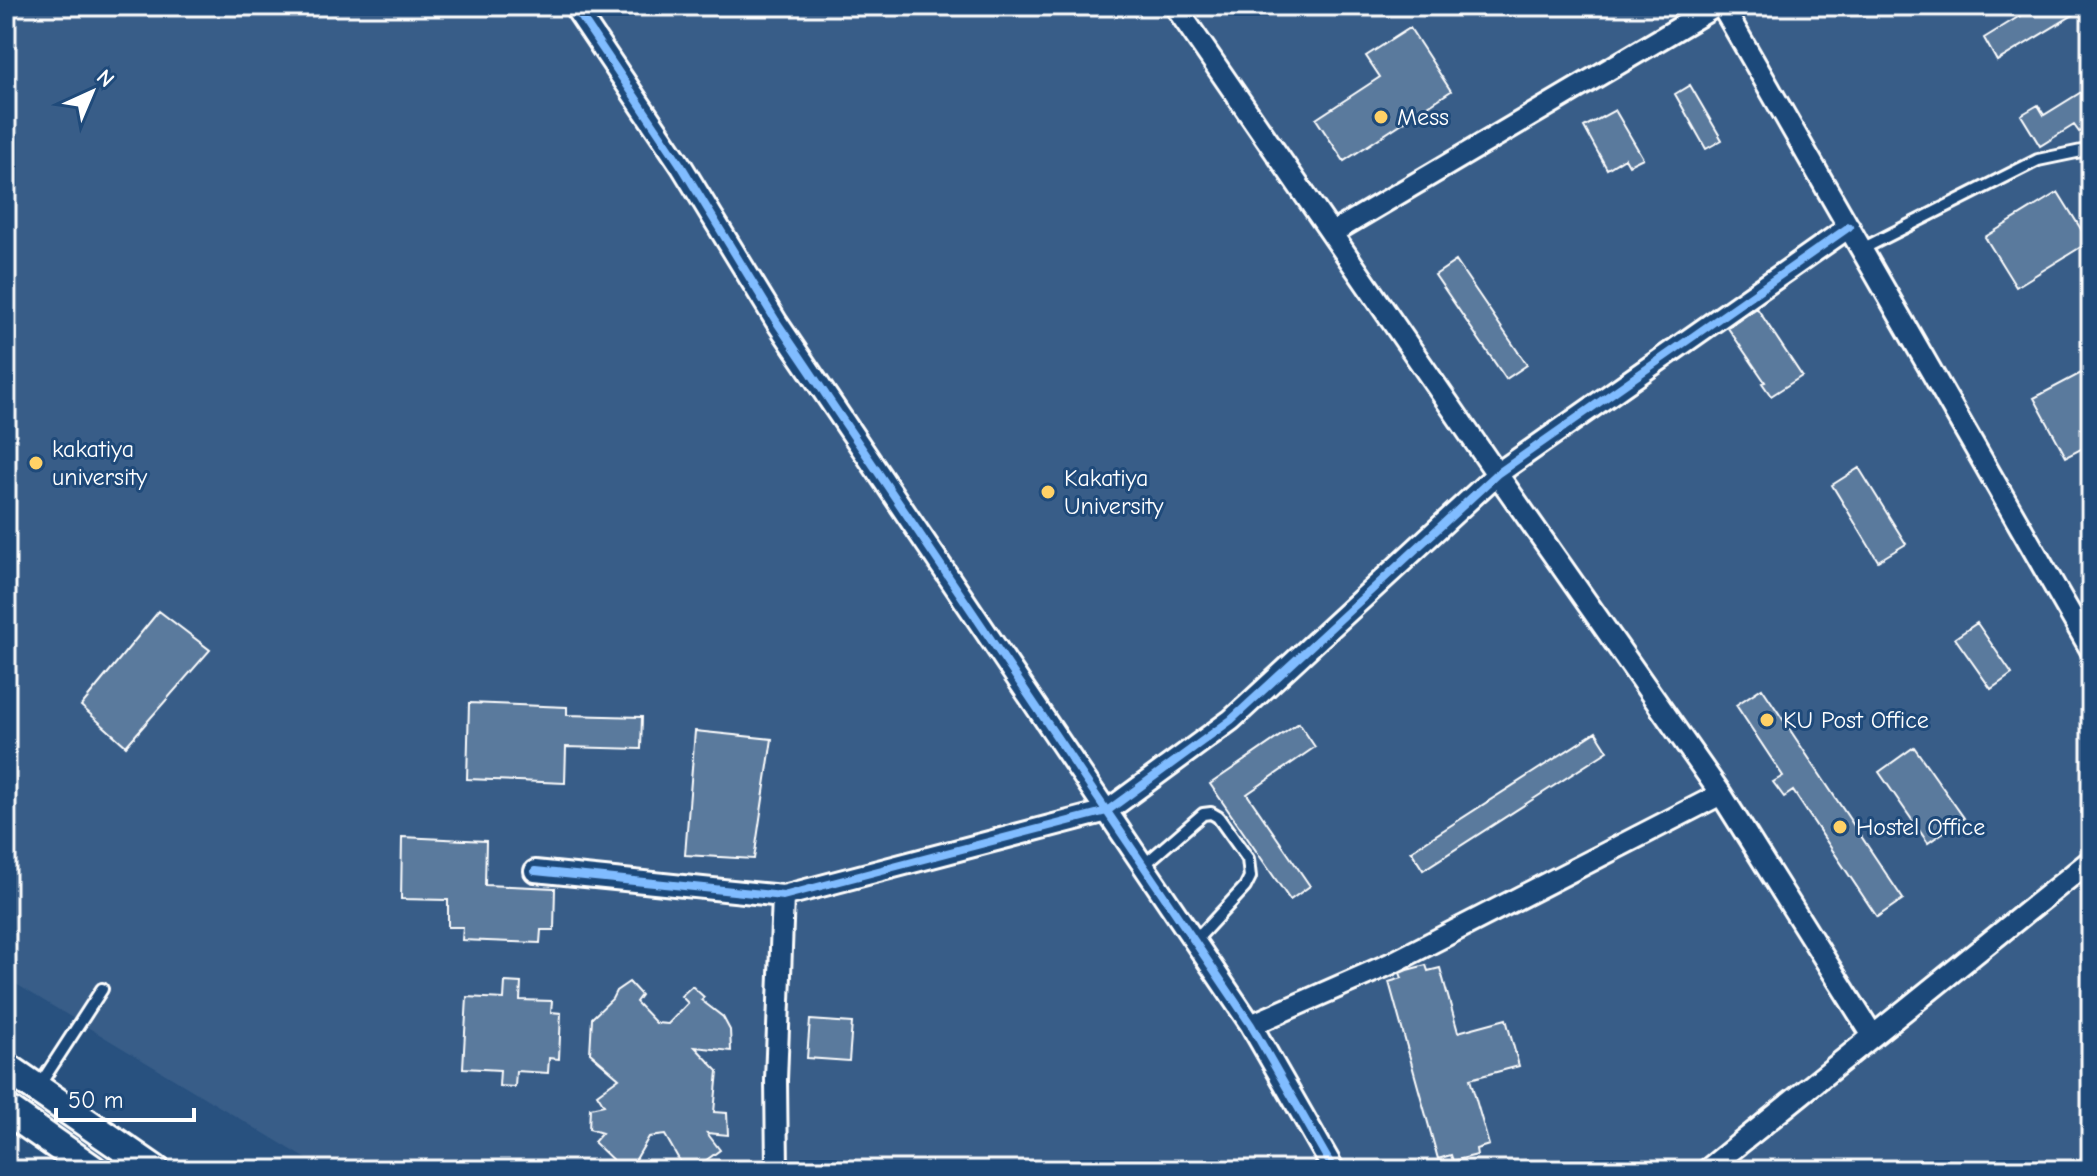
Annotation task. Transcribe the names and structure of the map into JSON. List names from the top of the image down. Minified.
{"places":["Mess","kakatiya university","Kakatiya University","KU Post Office","Hostel Office"],"scale_bar":"50 m","north":"top right"}
